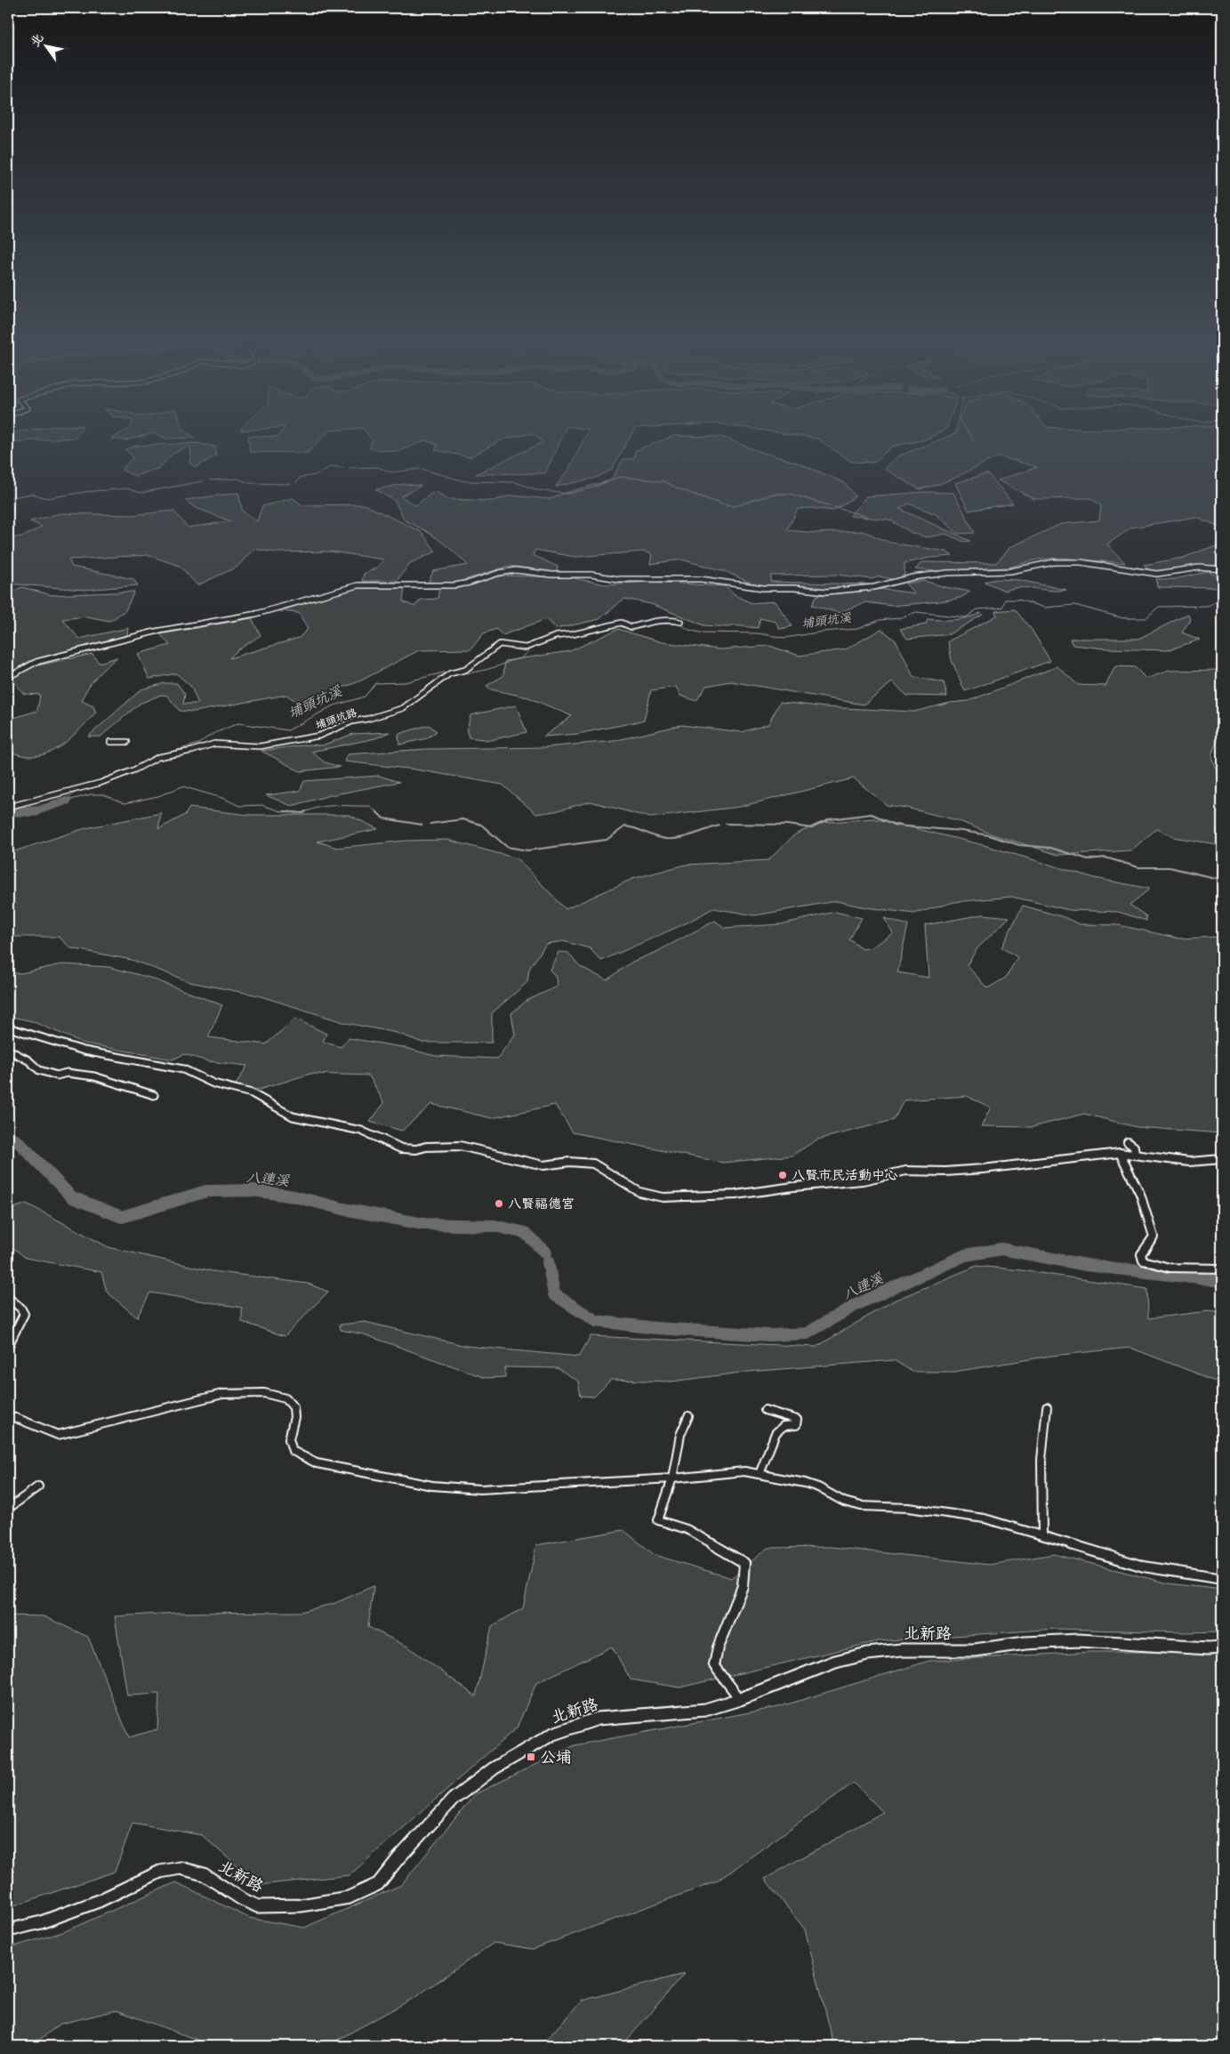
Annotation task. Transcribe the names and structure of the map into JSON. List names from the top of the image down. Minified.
{"streets":{"main road":["北新路"],"street":["埔頭坑路"]},"water":["埔頭坑溪","八連溪"],"places":{"other":["八賢市民活動中心","八賢福德宮"],"transit":["公埔"]},"north":"top left"}
